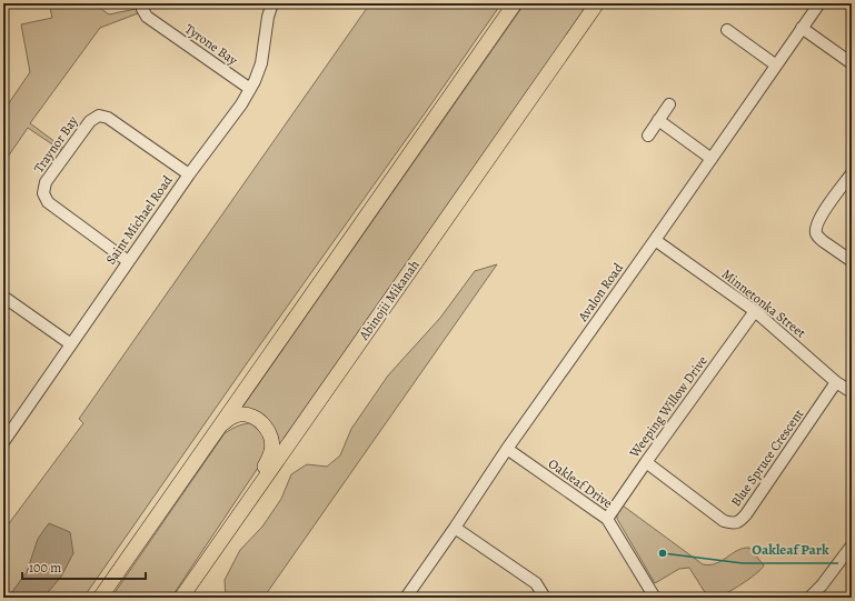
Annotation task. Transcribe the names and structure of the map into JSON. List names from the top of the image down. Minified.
{"streets":{"main road":["Abinojii Mikanah"],"street":["Tyrone Bay","Traynor Bay","Saint Michael Road","Avalon Road","Minnetonka Street","Weeping Willow Drive","Blue Spruce Crescent","Oakleaf Drive"]},"crossings":[["Tyrone Bay","Saint Michael Road"],["Traynor Bay","Saint Michael Road"],["Avalon Road","Minnetonka Street"],["Avalon Road","Oakleaf Drive"],["Minnetonka Street","Weeping Willow Drive"],["Minnetonka Street","Blue Spruce Crescent"],["Weeping Willow Drive","Blue Spruce Crescent"],["Weeping Willow Drive","Oakleaf Drive"]],"places":["Oakleaf Park"],"scale_bar":"100 m"}
